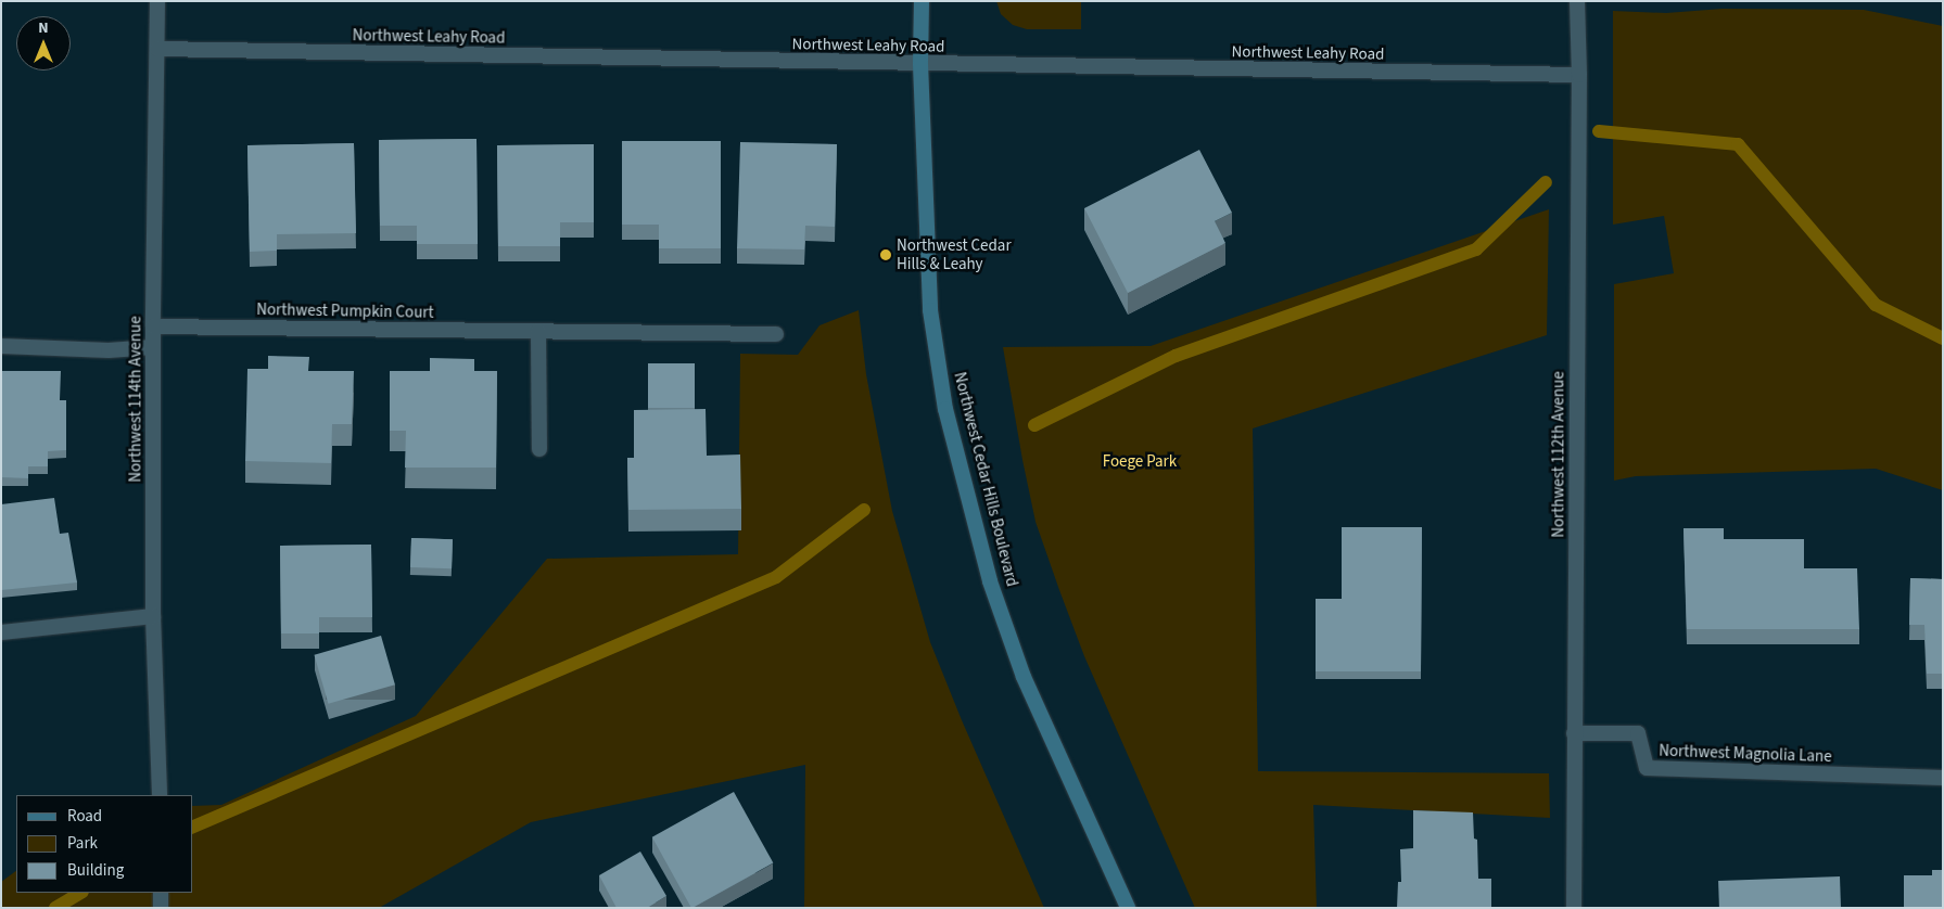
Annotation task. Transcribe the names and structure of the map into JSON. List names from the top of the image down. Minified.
{"streets":{"main road":["Northwest Cedar Hills Boulevard"],"street":["Northwest Leahy Road","Northwest Pumpkin Court","Northwest 114th Avenue","Northwest 112th Avenue","Northwest Magnolia Lane"]},"crossings":[["Northwest Leahy Road","Northwest 114th Avenue"],["Northwest Leahy Road","Northwest 112th Avenue"],["Northwest Leahy Road","Northwest Cedar Hills Boulevard"],["Northwest Pumpkin Court","Northwest 114th Avenue"],["Northwest 112th Avenue","Northwest Magnolia Lane"]],"parks":["Foege Park"],"places":["Northwest Cedar Hills & Leahy"],"legend":["Road","Park","Building"],"north":"top"}
